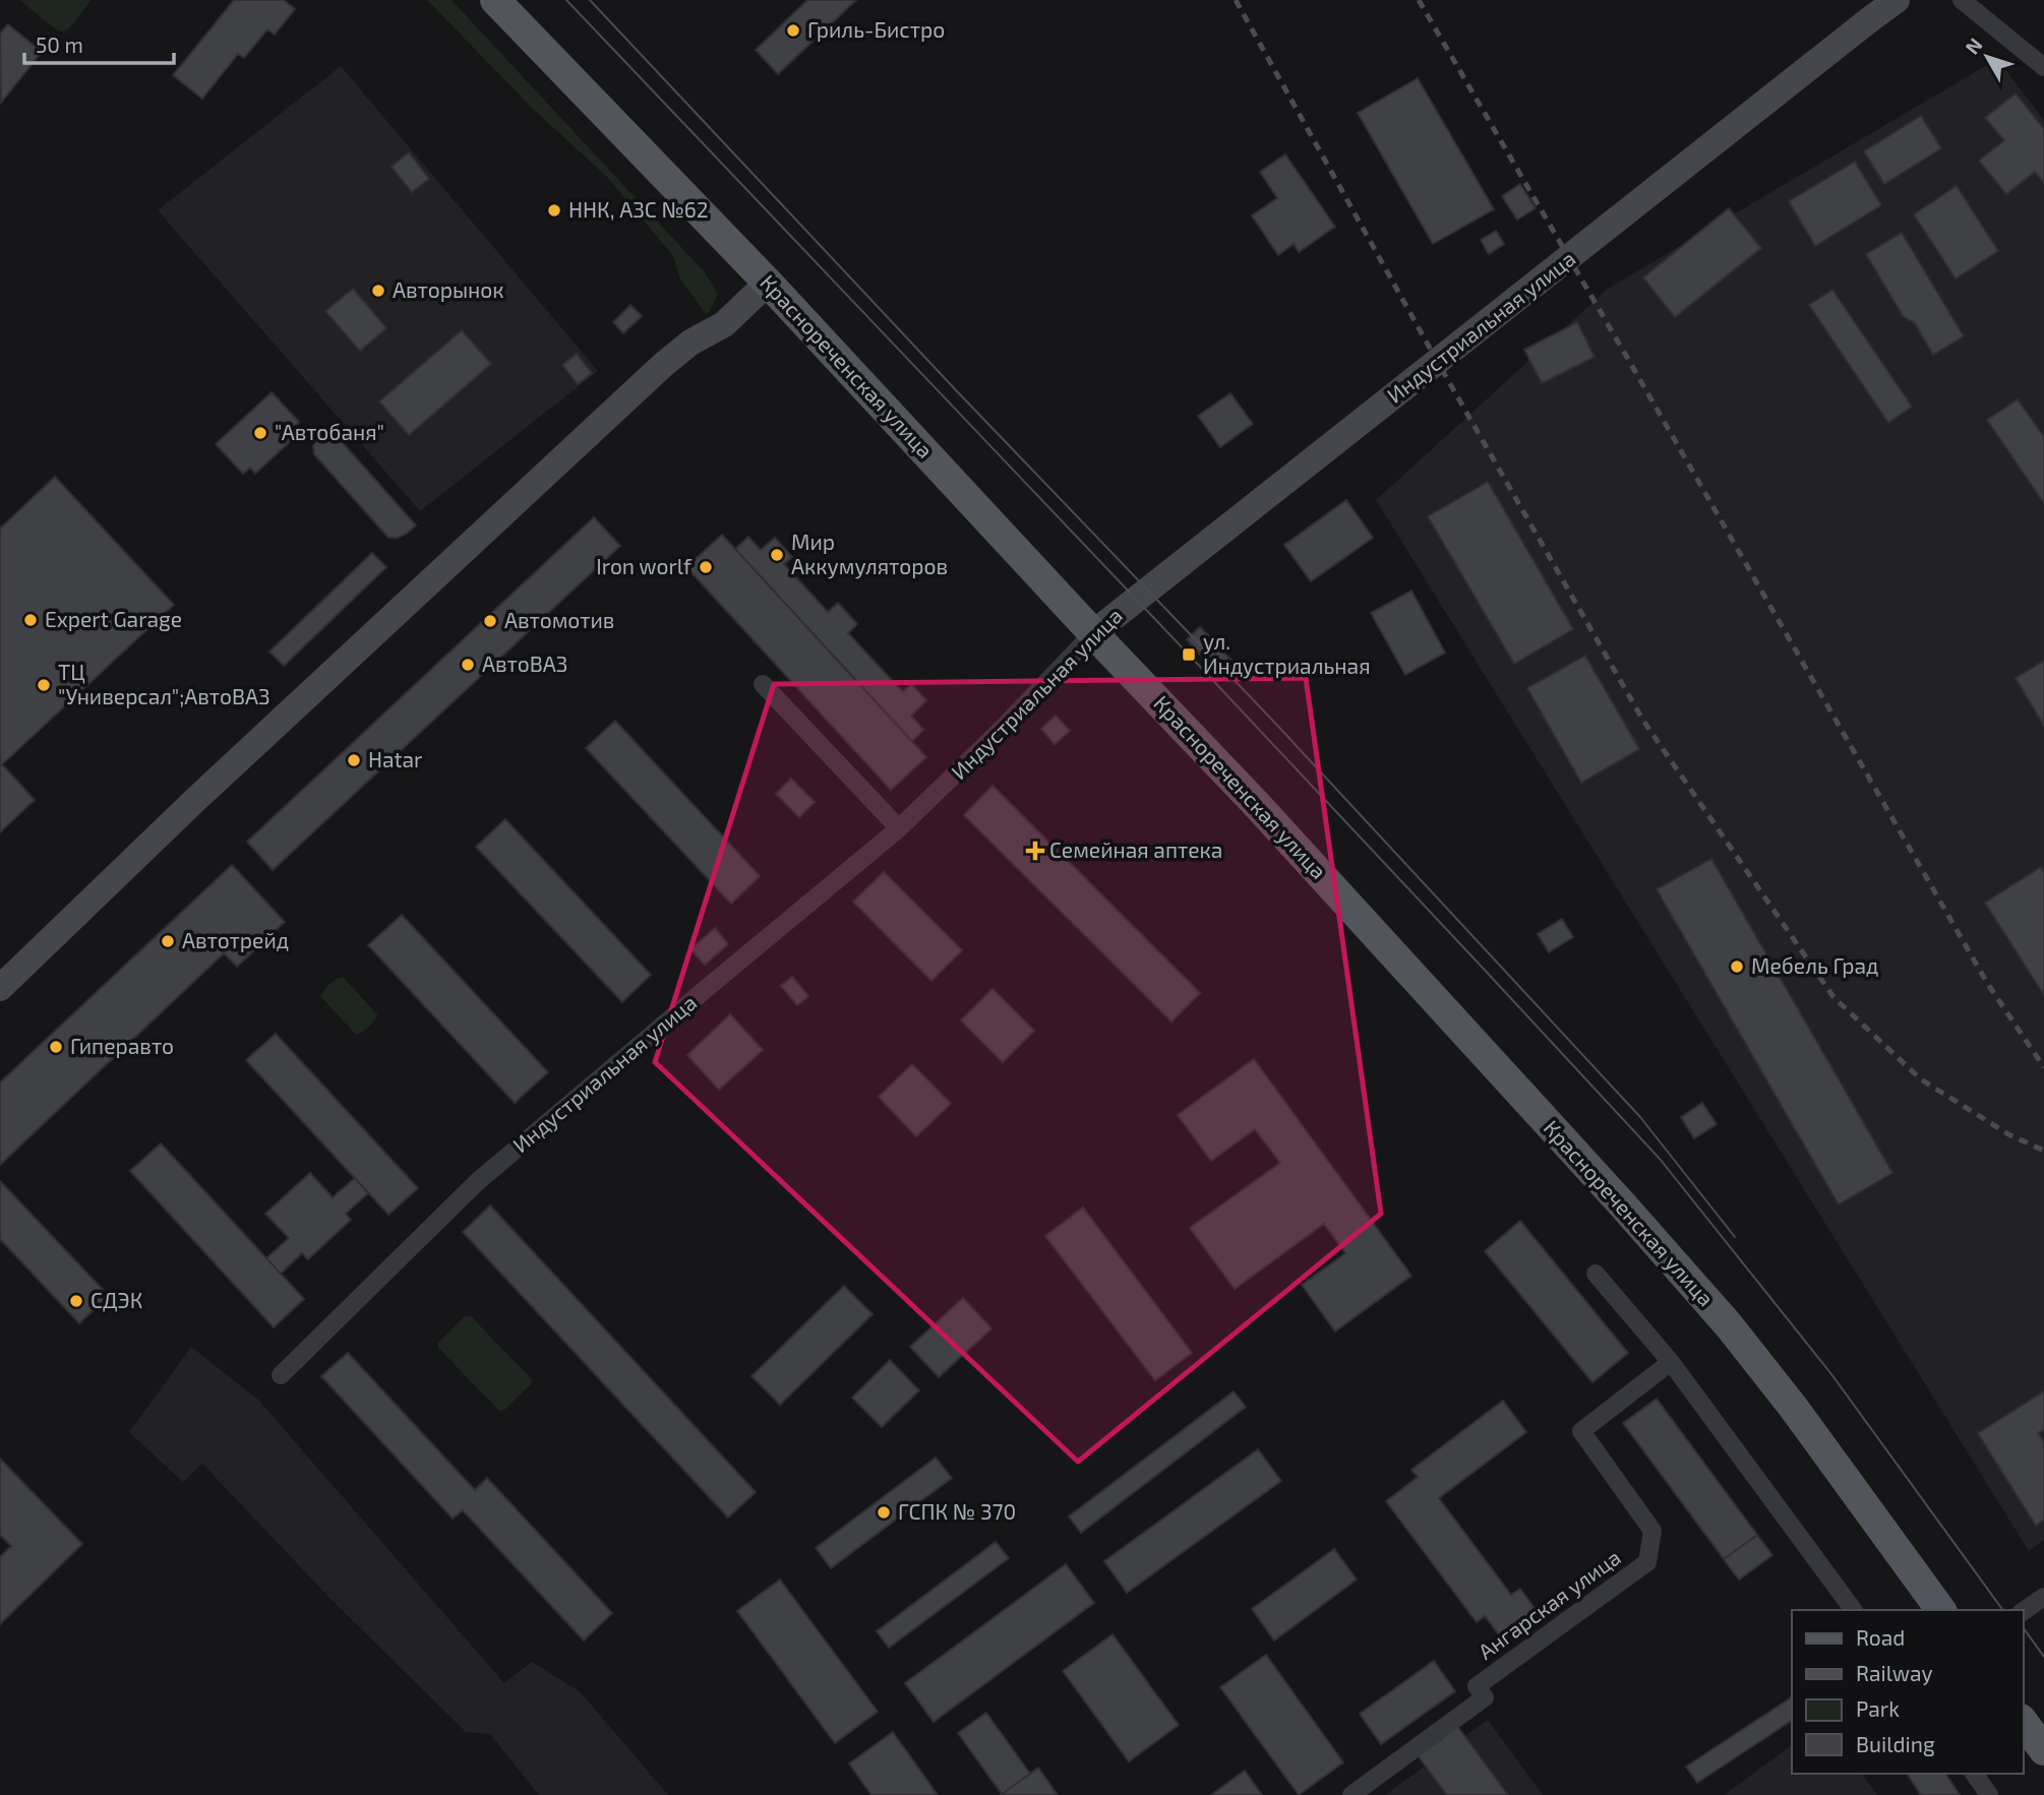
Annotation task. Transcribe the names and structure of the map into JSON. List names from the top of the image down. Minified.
{"streets":{"main road":["Индустриальная улица","Краснореченская улица"],"street":["Ангарская улица"]},"crossings":[["Индустриальная улица","Краснореченская улица"]],"places":{"other":["Гриль-Бистро","ННК, АЗС №62","Авторынок","\"Автобаня\"","Мир Аккумуляторов","Iron worlf","Expert Garage","Автомотив","АвтоВАЗ","ТЦ \"Универсал\";АвтоВАЗ","Hatar","Автотрейд","Мебель Град","Гиперавто","СДЭК","ГСПК № 370"],"transit":["ул. Индустриальная"],"health":["Семейная аптека"]},"legend":["Road","Railway","Park","Building"],"scale_bar":"50 m","north":"top left"}
